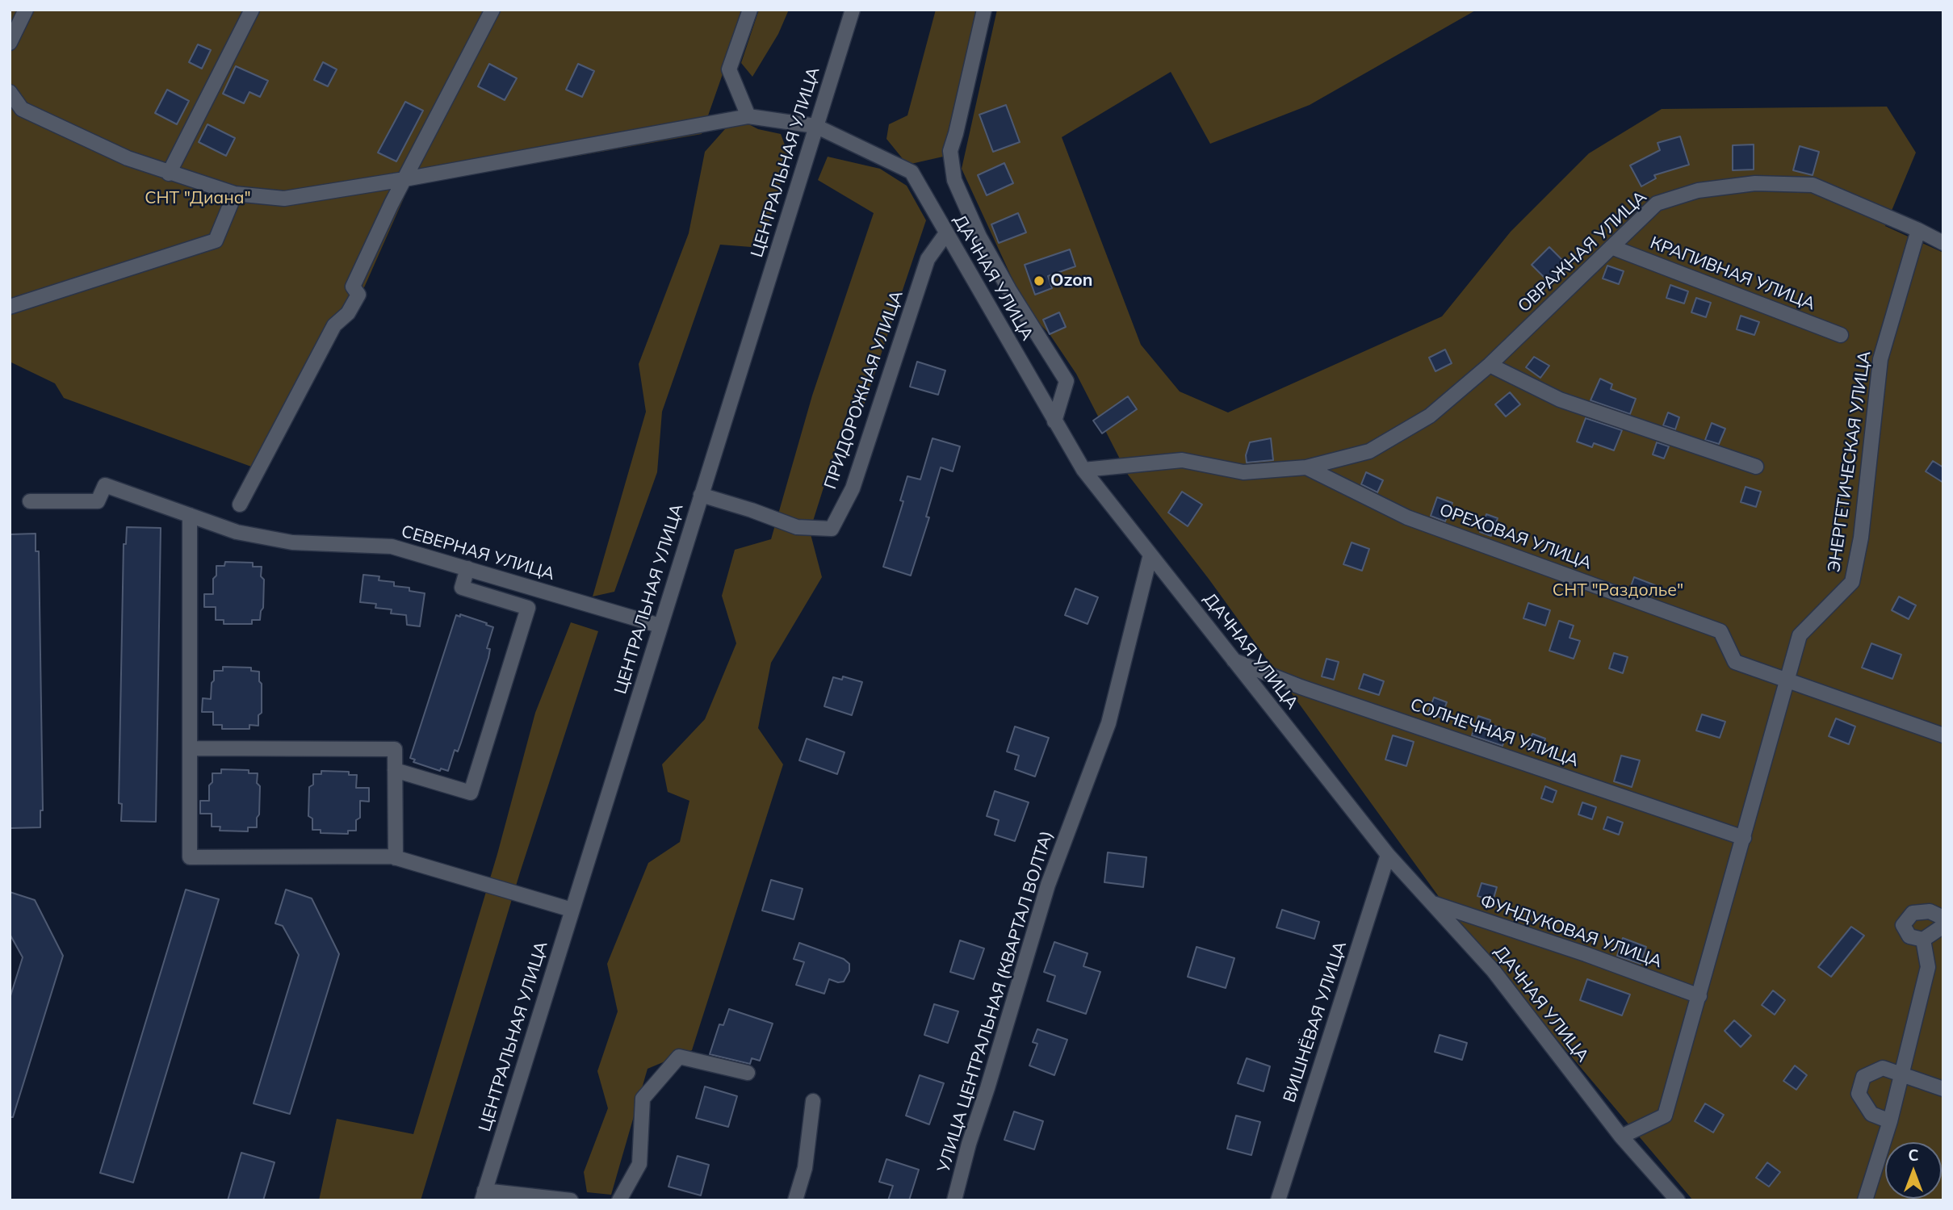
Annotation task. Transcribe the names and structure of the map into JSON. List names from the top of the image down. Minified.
{"streets":{"street":["ЦЕНТРАЛЬНАЯ УЛИЦА","ОВРАЖНАЯ УЛИЦА","КРАПИВНАЯ УЛИЦА","ДАЧНАЯ УЛИЦА","ПРИДОРОЖНАЯ УЛИЦА","ЭНЕРГЕТИЧЕСКАЯ УЛИЦА","ОРЕХОВАЯ УЛИЦА","СЕВЕРНАЯ УЛИЦА","СОЛНЕЧНАЯ УЛИЦА","ФУНДУКОВАЯ УЛИЦА","УЛИЦА ЦЕНТРАЛЬНАЯ (КВАРТАЛ ВОЛТА)","ВИШНЁВАЯ УЛИЦА"]},"crossings":[["ЦЕНТРАЛЬНАЯ УЛИЦА","ДАЧНАЯ УЛИЦА"],["ЦЕНТРАЛЬНАЯ УЛИЦА","ПРИДОРОЖНАЯ УЛИЦА"],["ЦЕНТРАЛЬНАЯ УЛИЦА","СЕВЕРНАЯ УЛИЦА"],["ОВРАЖНАЯ УЛИЦА","КРАПИВНАЯ УЛИЦА"],["ОВРАЖНАЯ УЛИЦА","ЭНЕРГЕТИЧЕСКАЯ УЛИЦА"],["ОВРАЖНАЯ УЛИЦА","ОРЕХОВАЯ УЛИЦА"],["ДАЧНАЯ УЛИЦА","ПРИДОРОЖНАЯ УЛИЦА"],["ДАЧНАЯ УЛИЦА","ЭНЕРГЕТИЧЕСКАЯ УЛИЦА"],["ДАЧНАЯ УЛИЦА","СОЛНЕЧНАЯ УЛИЦА"],["ДАЧНАЯ УЛИЦА","ФУНДУКОВАЯ УЛИЦА"],["ДАЧНАЯ УЛИЦА","УЛИЦА ЦЕНТРАЛЬНАЯ (КВАРТАЛ ВОЛТА)"],["ДАЧНАЯ УЛИЦА","ВИШНЁВАЯ УЛИЦА"],["ЭНЕРГЕТИЧЕСКАЯ УЛИЦА","ОРЕХОВАЯ УЛИЦА"],["ЭНЕРГЕТИЧЕСКАЯ УЛИЦА","СОЛНЕЧНАЯ УЛИЦА"],["ЭНЕРГЕТИЧЕСКАЯ УЛИЦА","ФУНДУКОВАЯ УЛИЦА"]],"parks":["СНТ \"Диана\"","СНТ \"Раздолье\""],"places":["Ozon"],"north":"top"}
